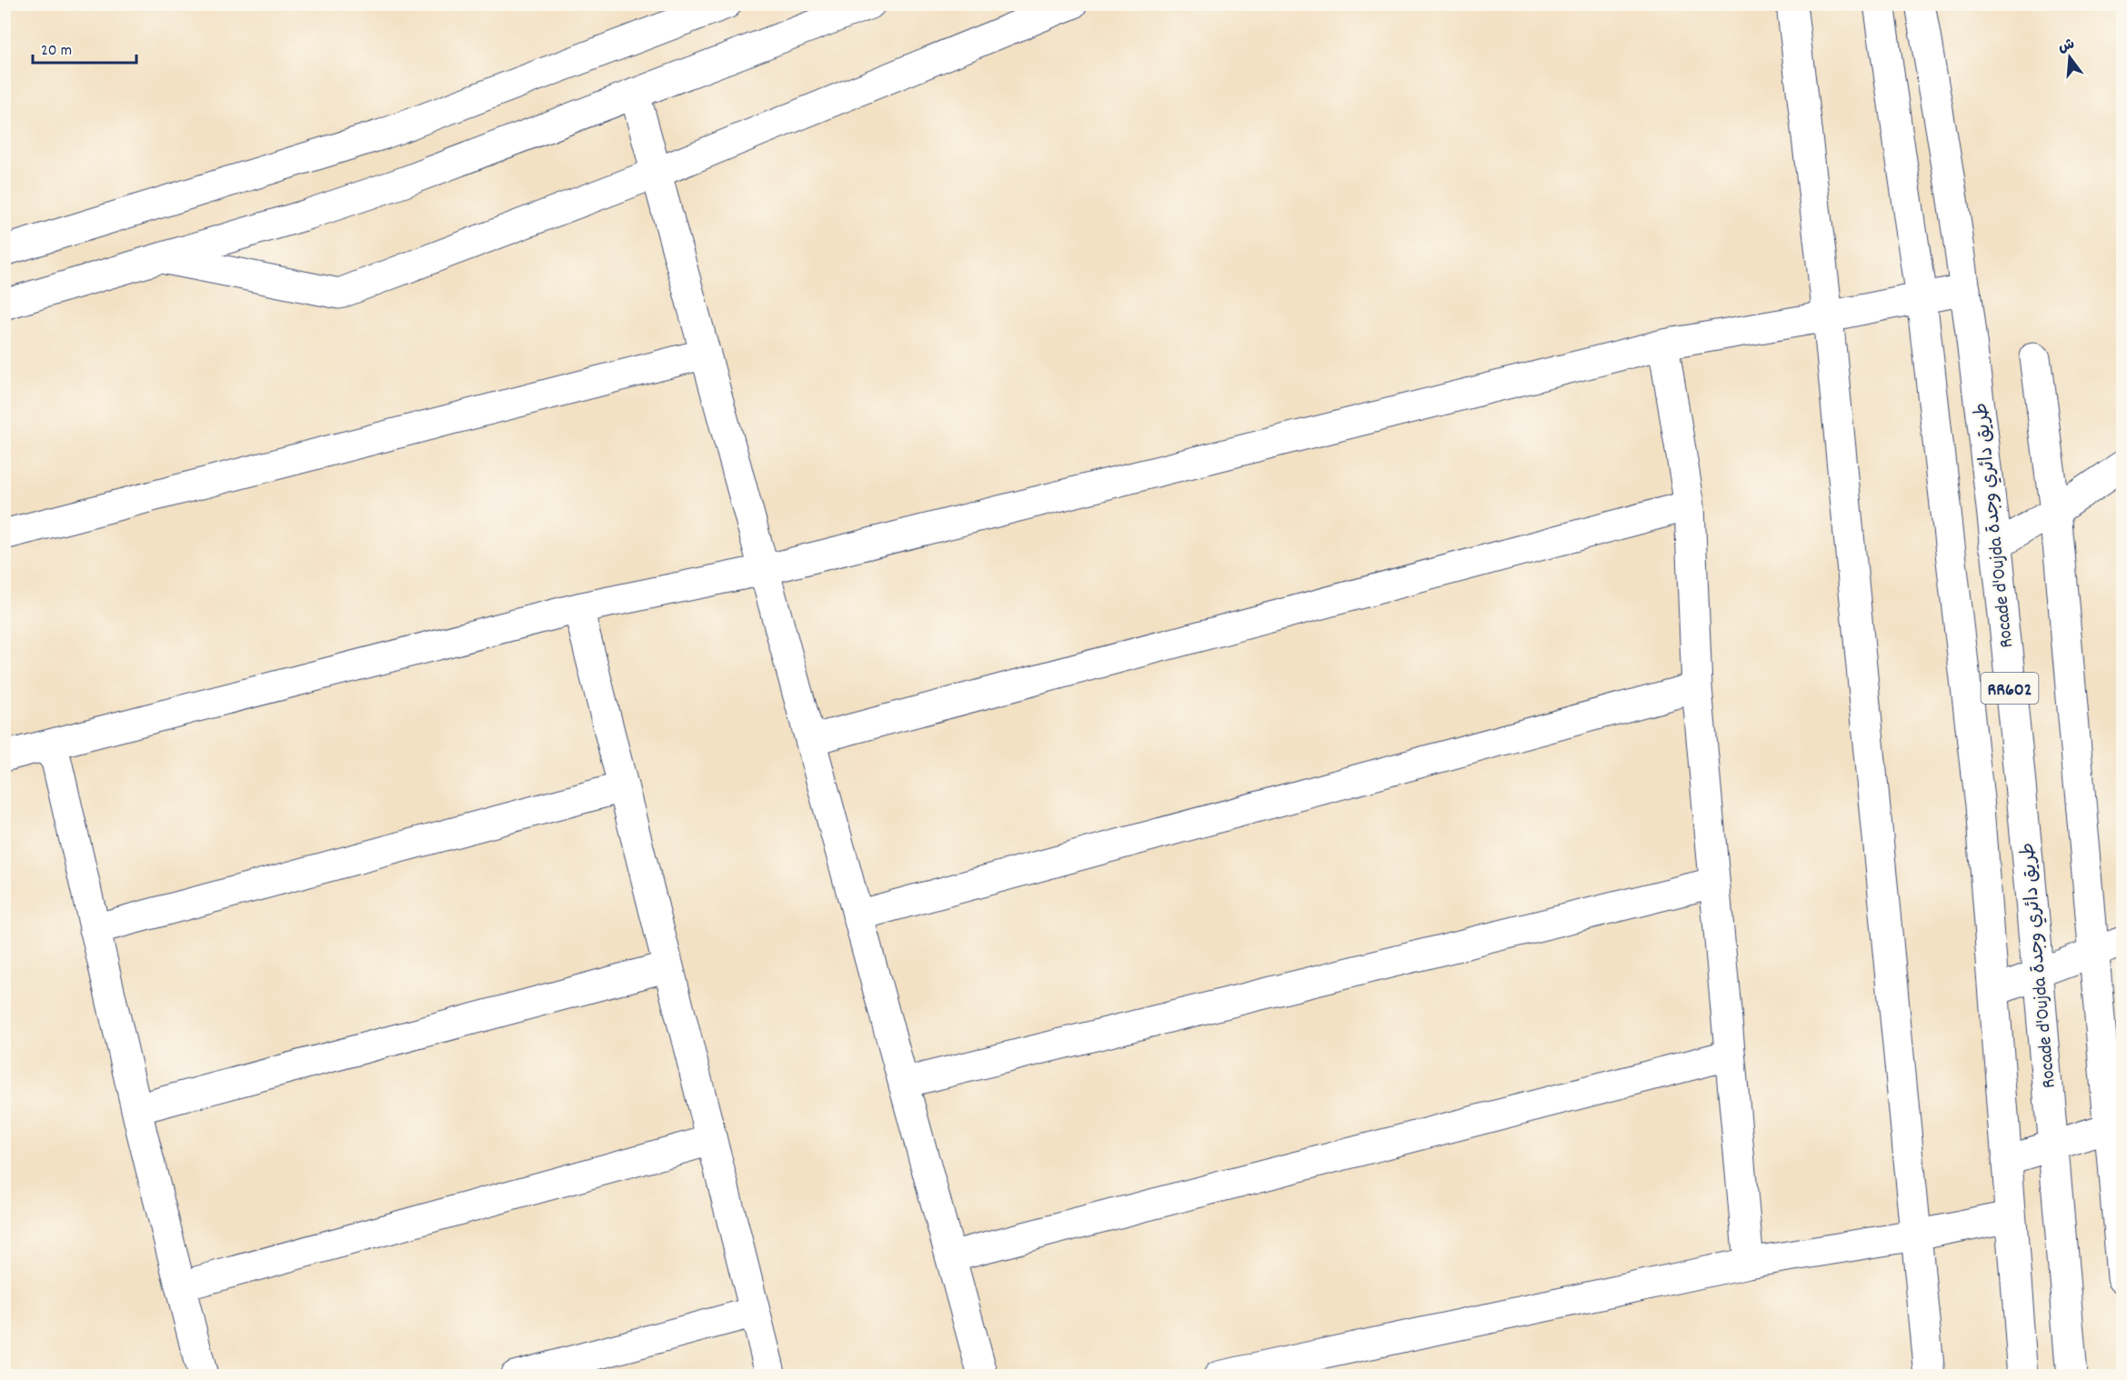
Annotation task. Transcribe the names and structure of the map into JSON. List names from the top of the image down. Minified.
{"streets":{"main road":["Rocade d'Oujda طريق دائري وجدة","RR602"]},"scale_bar":"20 m","north":"top"}
